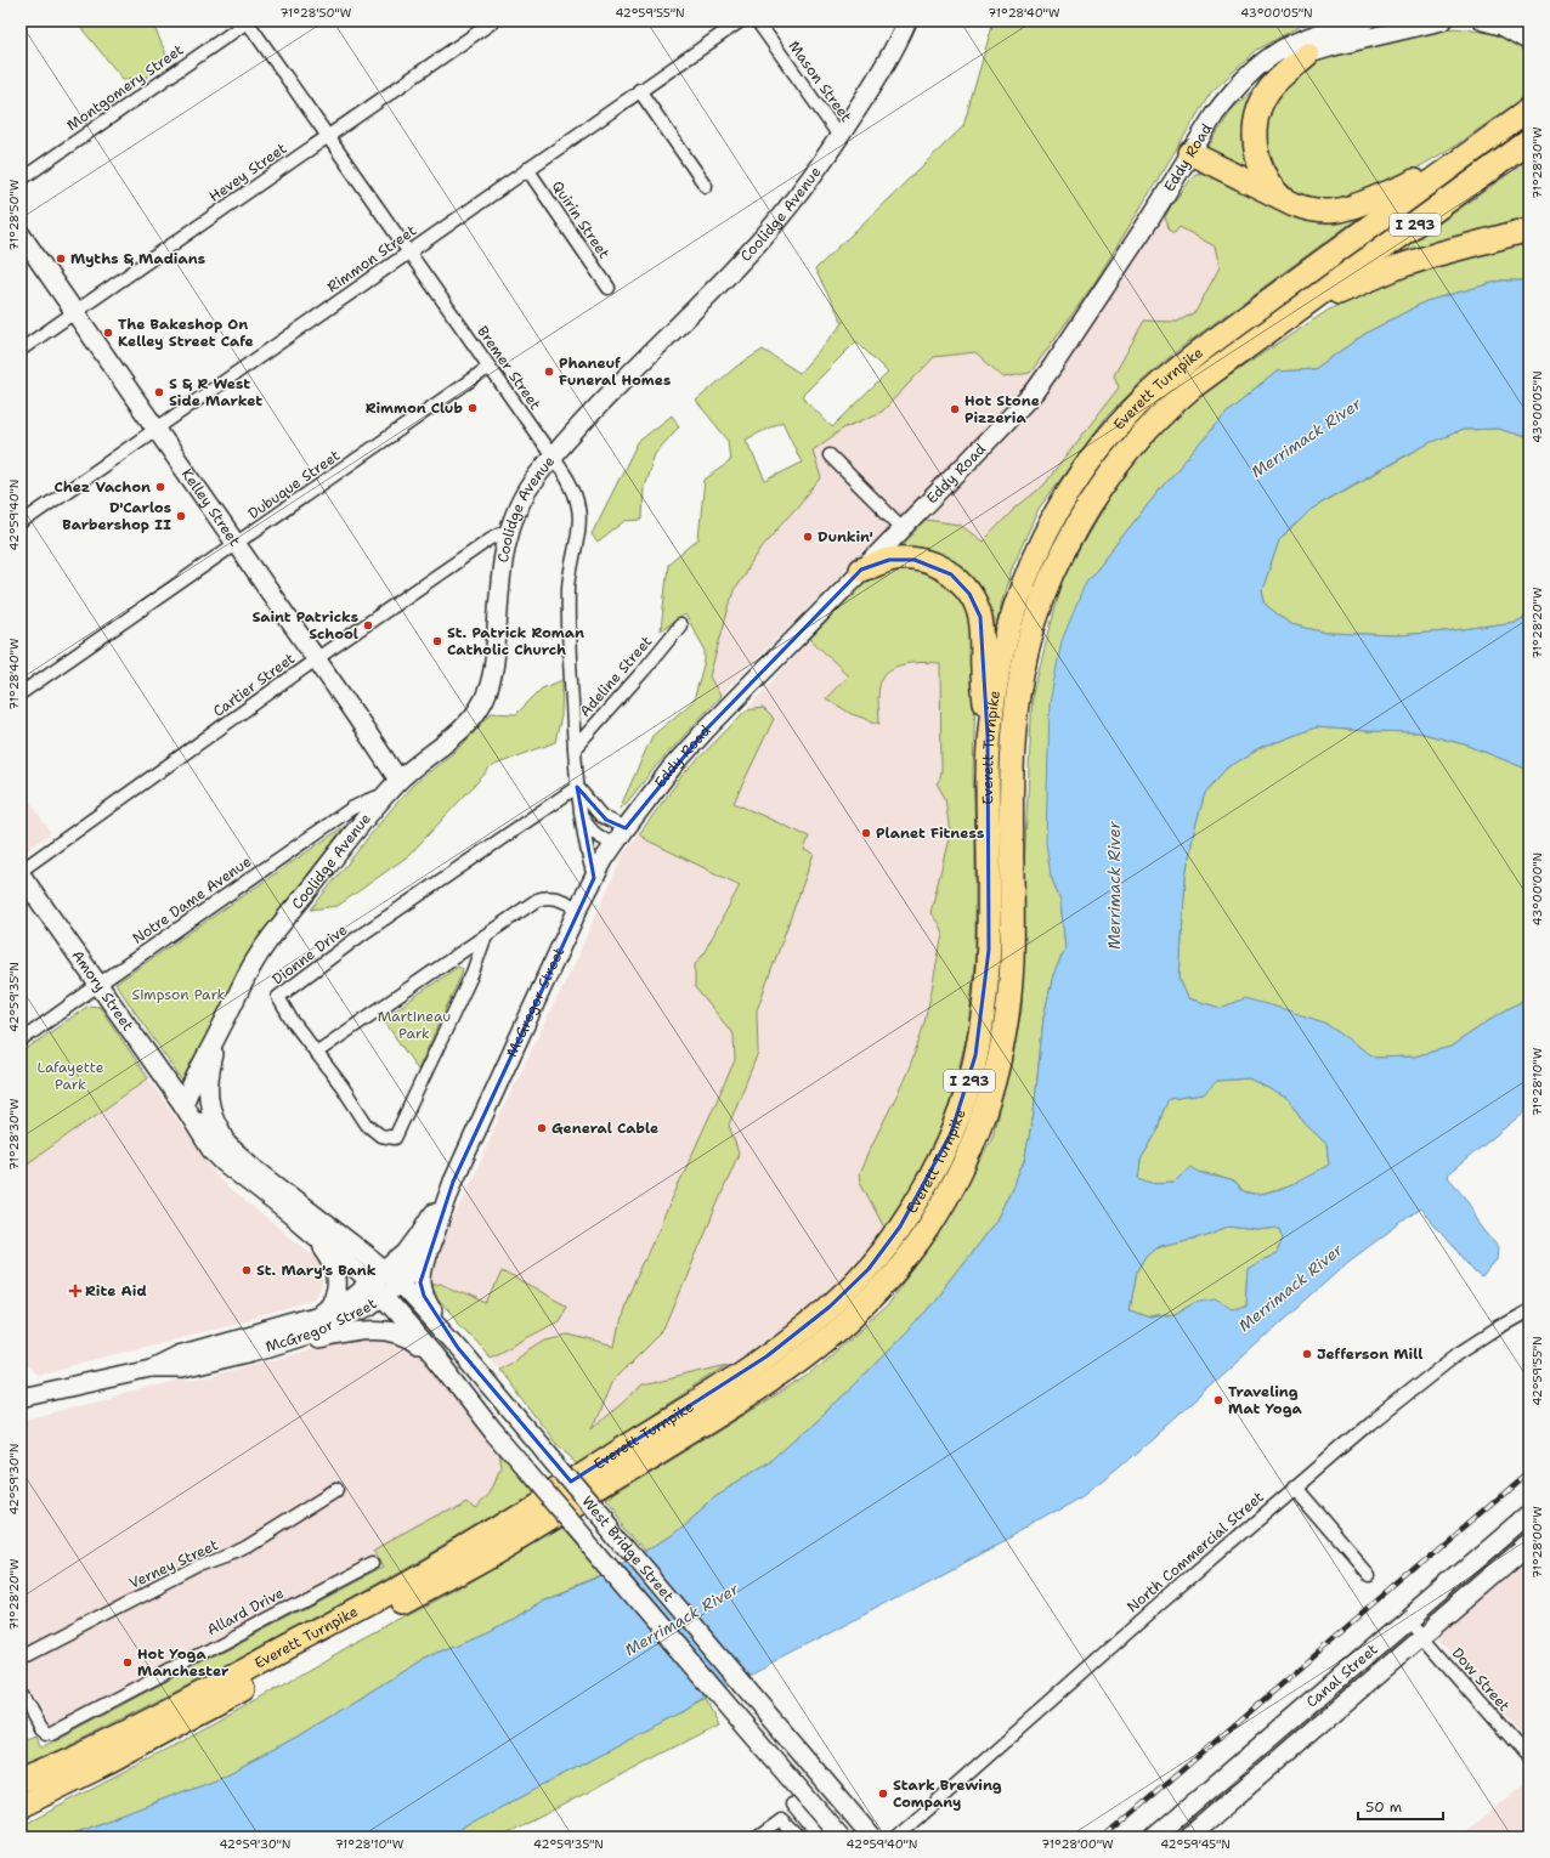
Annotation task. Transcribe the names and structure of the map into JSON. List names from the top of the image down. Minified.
{"streets":{"highway":["I 293","Everett Turnpike"],"main road":["Eddy Road","Coolidge Avenue","Kelley Street","Amory Street","McGregor Street","West Bridge Street","Canal Street"],"street":["Mason Street","Montgomery Street","Hevey Street","Quirin Street","Rimmon Street","Bremer Street","Dubuque Street","Adeline Street","Cartier Street","Notre Dame Avenue","Dionne Drive","North Commercial Street","Verney Street","Allard Drive","Dow Street"]},"crossings":[["Mason Street","Coolidge Avenue"],["Montgomery Street","Bremer Street"],["Eddy Road","McGregor Street"],["Hevey Street","Bremer Street"],["Hevey Street","Kelley Street"],["Coolidge Avenue","Bremer Street"],["Coolidge Avenue","Kelley Street"],["Coolidge Avenue","Cartier Street"],["Coolidge Avenue","Notre Dame Avenue"],["Coolidge Avenue","Amory Street"],["Quirin Street","Rimmon Street"],["Rimmon Street","Bremer Street"],["Rimmon Street","Kelley Street"],["Bremer Street","Dubuque Street"],["Bremer Street","Adeline Street"],["Bremer Street","Dionne Drive"],["Bremer Street","McGregor Street"],["Dubuque Street","Kelley Street"],["Kelley Street","Cartier Street"],["Notre Dame Avenue","Amory Street"],["Amory Street","McGregor Street"],["Amory Street","West Bridge Street"],["McGregor Street","West Bridge Street"],["Canal Street","Dow Street"]],"water":["Merrimack River"],"parks":["Simpson Park","Martineau Park","Lafayette Park"],"places":{"other":["Myths & Madians","The Bakeshop On Kelley Street Cafe","Phaneuf Funeral Homes","S & R West Side Market","Rimmon Club","Hot Stone Pizzeria","Chez Vachon","D'Carlos Barbershop II","Dunkin'","Saint Patricks School","St. Patrick Roman Catholic Church","Planet Fitness","General Cable","St. Mary's Bank","Jefferson Mill","Traveling Mat Yoga","Hot Yoga Manchester","Stark Brewing Company"],"health":["Rite Aid"]},"scale_bar":"50 m","coordinates":["71°28'50\"W","42°59'55\"N","71°28'40\"W","43°00'05\"N","71°28'30\"W","42°59'40\"N","71°28'20\"W","43°00'00\"N","42°59'35\"N","71°28'10\"W","42°59'30\"N","71°28'00\"W","42°59'45\"N"]}
